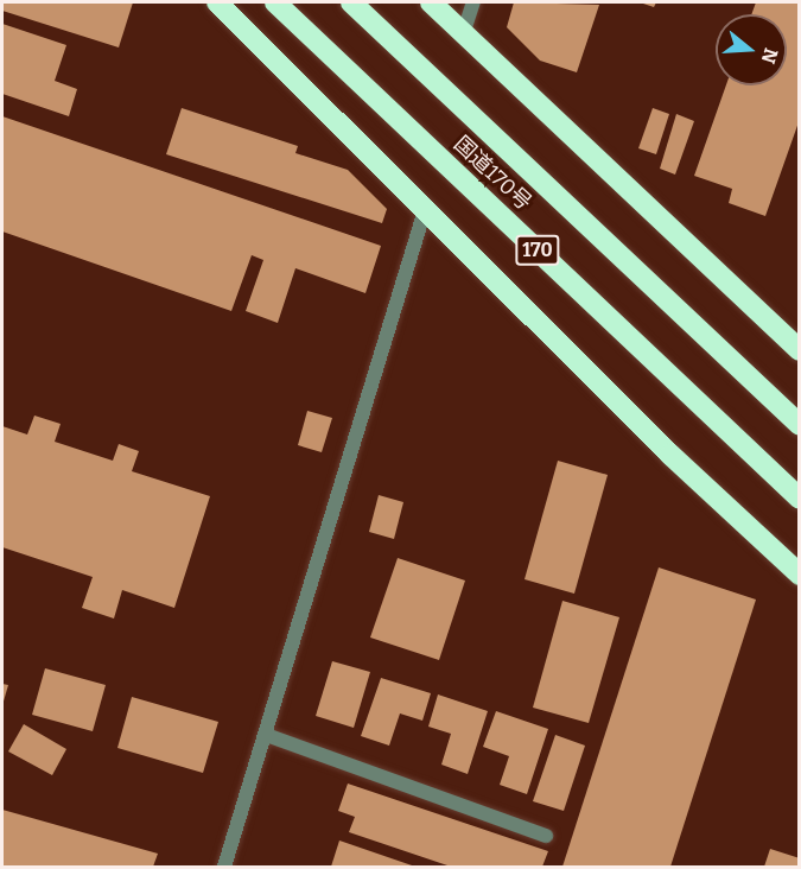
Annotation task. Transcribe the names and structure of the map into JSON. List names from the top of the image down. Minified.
{"streets":{"highway":["国道170号","170"]},"north":"right"}
